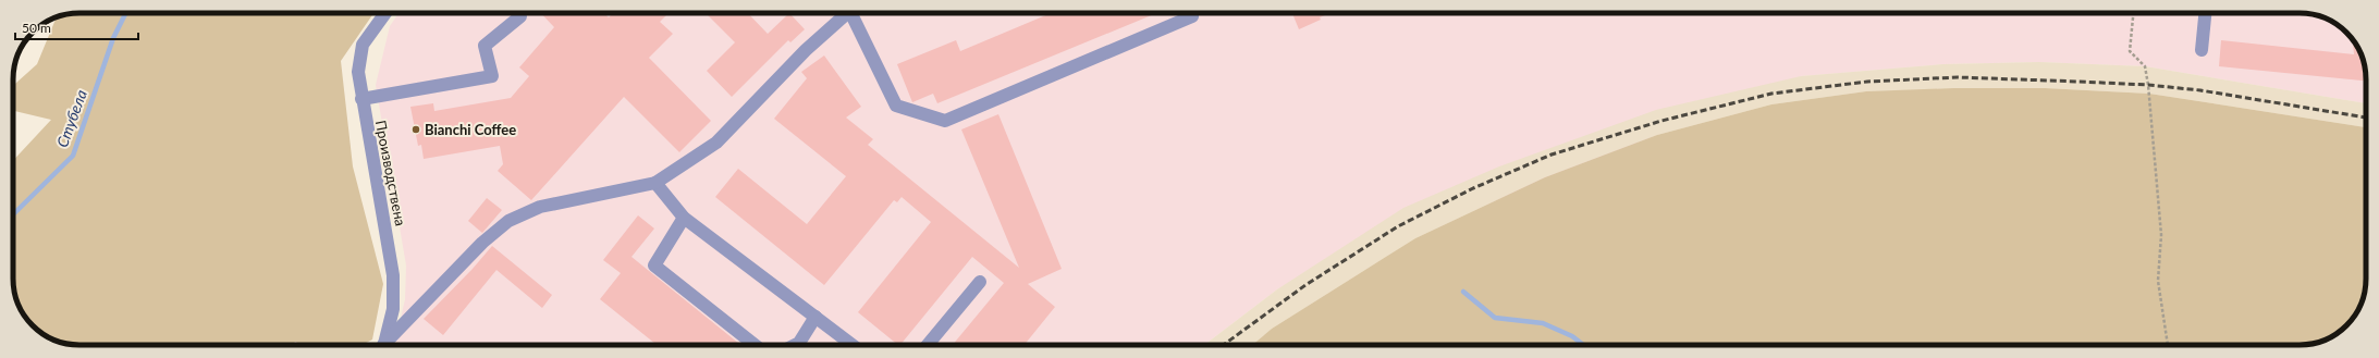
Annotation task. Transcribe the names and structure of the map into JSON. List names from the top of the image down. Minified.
{"streets":{"street":["Производствена"]},"water":["Стубела"],"places":["Bianchi Coffee"],"scale_bar":"50 m"}
